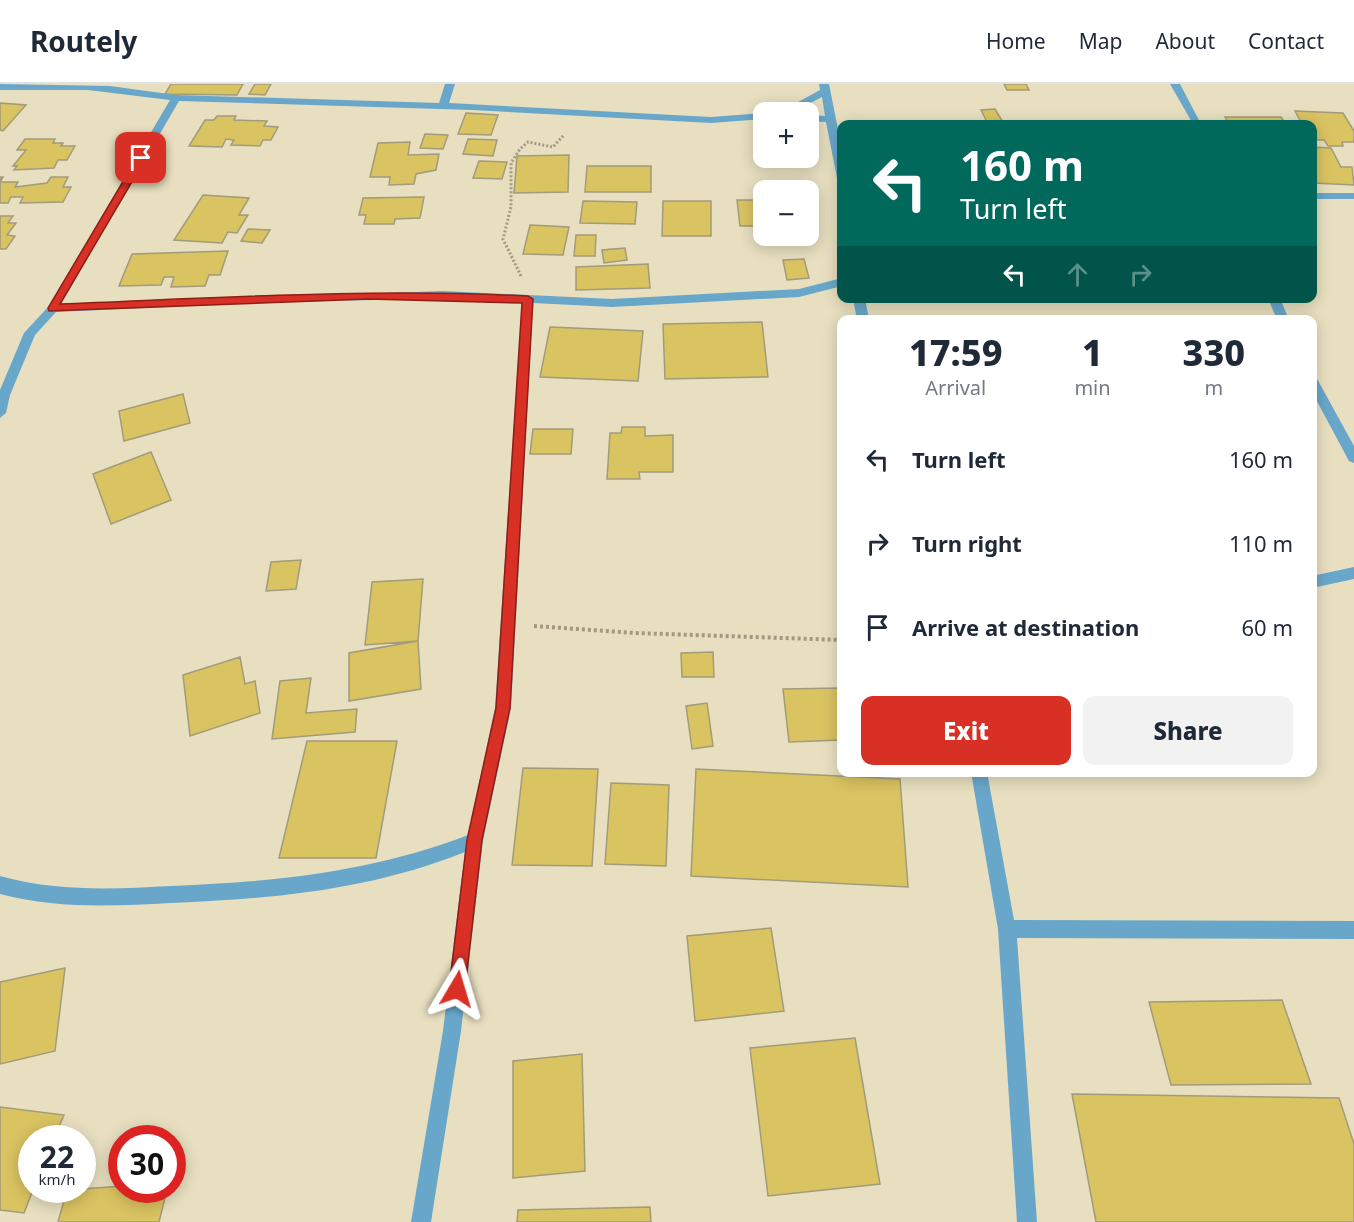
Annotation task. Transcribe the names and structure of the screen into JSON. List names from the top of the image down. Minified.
{"page":{"header":"Routely","nav":["Home","Map","About","Contact"],"map_buttons":["+","−"],"turn":["160 m","Turn left"],"eta":["17:59","Arrival","1","min","330","m"],"list":[{"name":"Turn left","value":"160 m"},{"name":"Turn right","value":"110 m"},{"name":"Arrive at destination","value":"60 m"}],"buttons":["Exit","Share"],"speed":"22 km/h","limit":"30"}}
